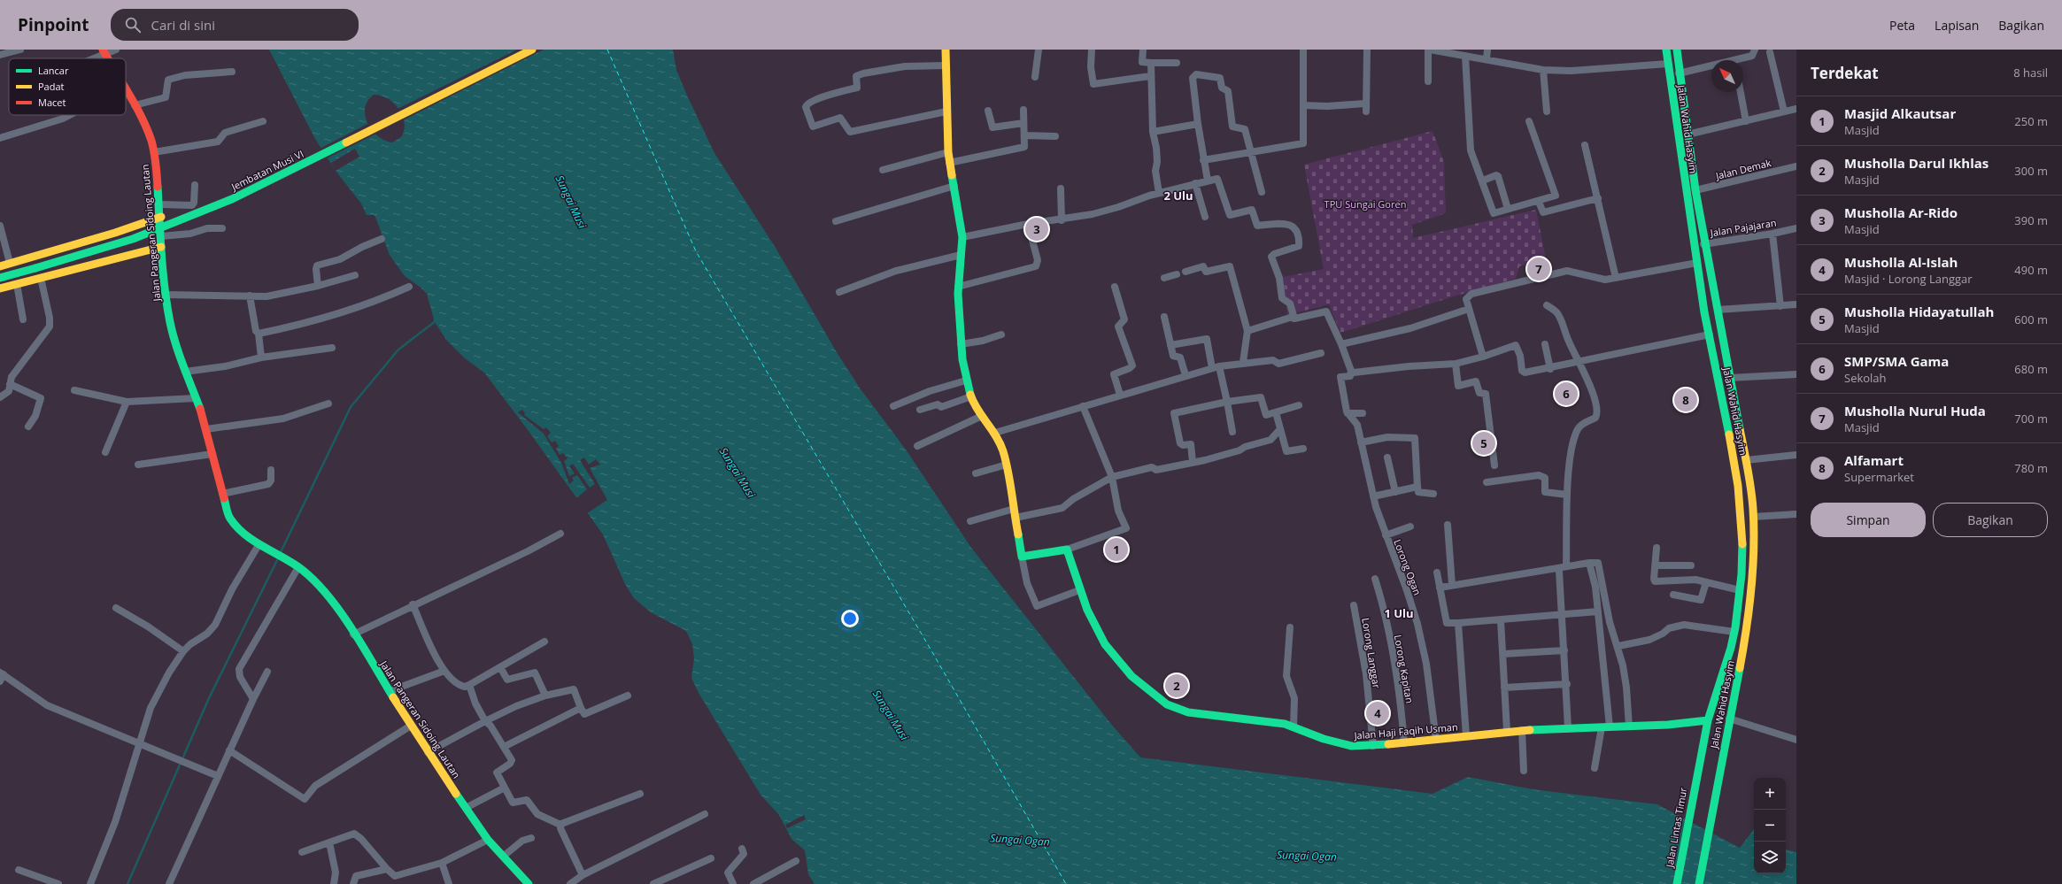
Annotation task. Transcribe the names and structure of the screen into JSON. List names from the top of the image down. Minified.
{"streets":{"main road":["Jalan Wahid Hasyim","Jembatan Musi VI","Jalan Pangeran Sidoing Lautan","Jalan Haji Faqih Usman","Jalan Lintas Timur"],"street":["Jalan Demak","Jalan Pajajaran","Lorong Ogan","Lorong Langgar","Lorong Kapitan"]},"crossings":[["Jalan Wahid Hasyim","Jalan Demak"],["Jalan Wahid Hasyim","Jalan Pajajaran"],["Jalan Wahid Hasyim","Jalan Haji Faqih Usman"],["Jalan Wahid Hasyim","Jalan Lintas Timur"],["Lorong Ogan","Jalan Haji Faqih Usman"],["Lorong Langgar","Jalan Haji Faqih Usman"],["Lorong Kapitan","Jalan Haji Faqih Usman"]],"districts":["2 Ulu","1 Ulu"],"water":["Sungai Musi","Sungai Ogan"],"parks":["TPU Sungai Goren"],"legend":["Lancar","Padat","Macet"],"north":"top left","page":{"header":"Pinpoint","search":"Cari di sini","nav":["Peta","Lapisan","Bagikan"],"heading":["Terdekat","8 hasil"],"list":[{"mark":"1","name":"Masjid Alkautsar","note":"Masjid","value":"250 m"},{"mark":"2","name":"Musholla Darul Ikhlas","note":"Masjid","value":"300 m"},{"mark":"3","name":"Musholla Ar-Rido","note":"Masjid","value":"390 m"},{"mark":"4","name":"Musholla Al-Islah","note":"Masjid · Lorong Langgar","value":"490 m"},{"mark":"5","name":"Musholla Hidayatullah","note":"Masjid","value":"600 m"},{"mark":"6","name":"SMP/SMA Gama","note":"Sekolah","value":"680 m"},{"mark":"7","name":"Musholla Nurul Huda","note":"Masjid","value":"700 m"},{"mark":"8","name":"Alfamart","note":"Supermarket","value":"780 m"}],"pins":["3","7","6","8","5","1","2","4"],"buttons":["Simpan","Bagikan"],"map_buttons":["+","−"]}}
